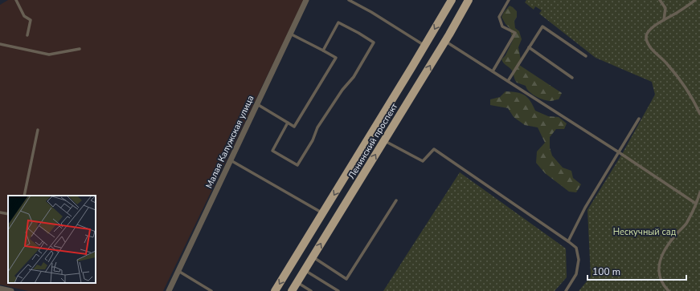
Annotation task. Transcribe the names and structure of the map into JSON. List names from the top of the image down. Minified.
{"streets":{"main road":["Ленинский проспект"],"street":["Малая Калужская улица"]},"parks":["Нескучный сад"],"scale_bar":"100 m"}
